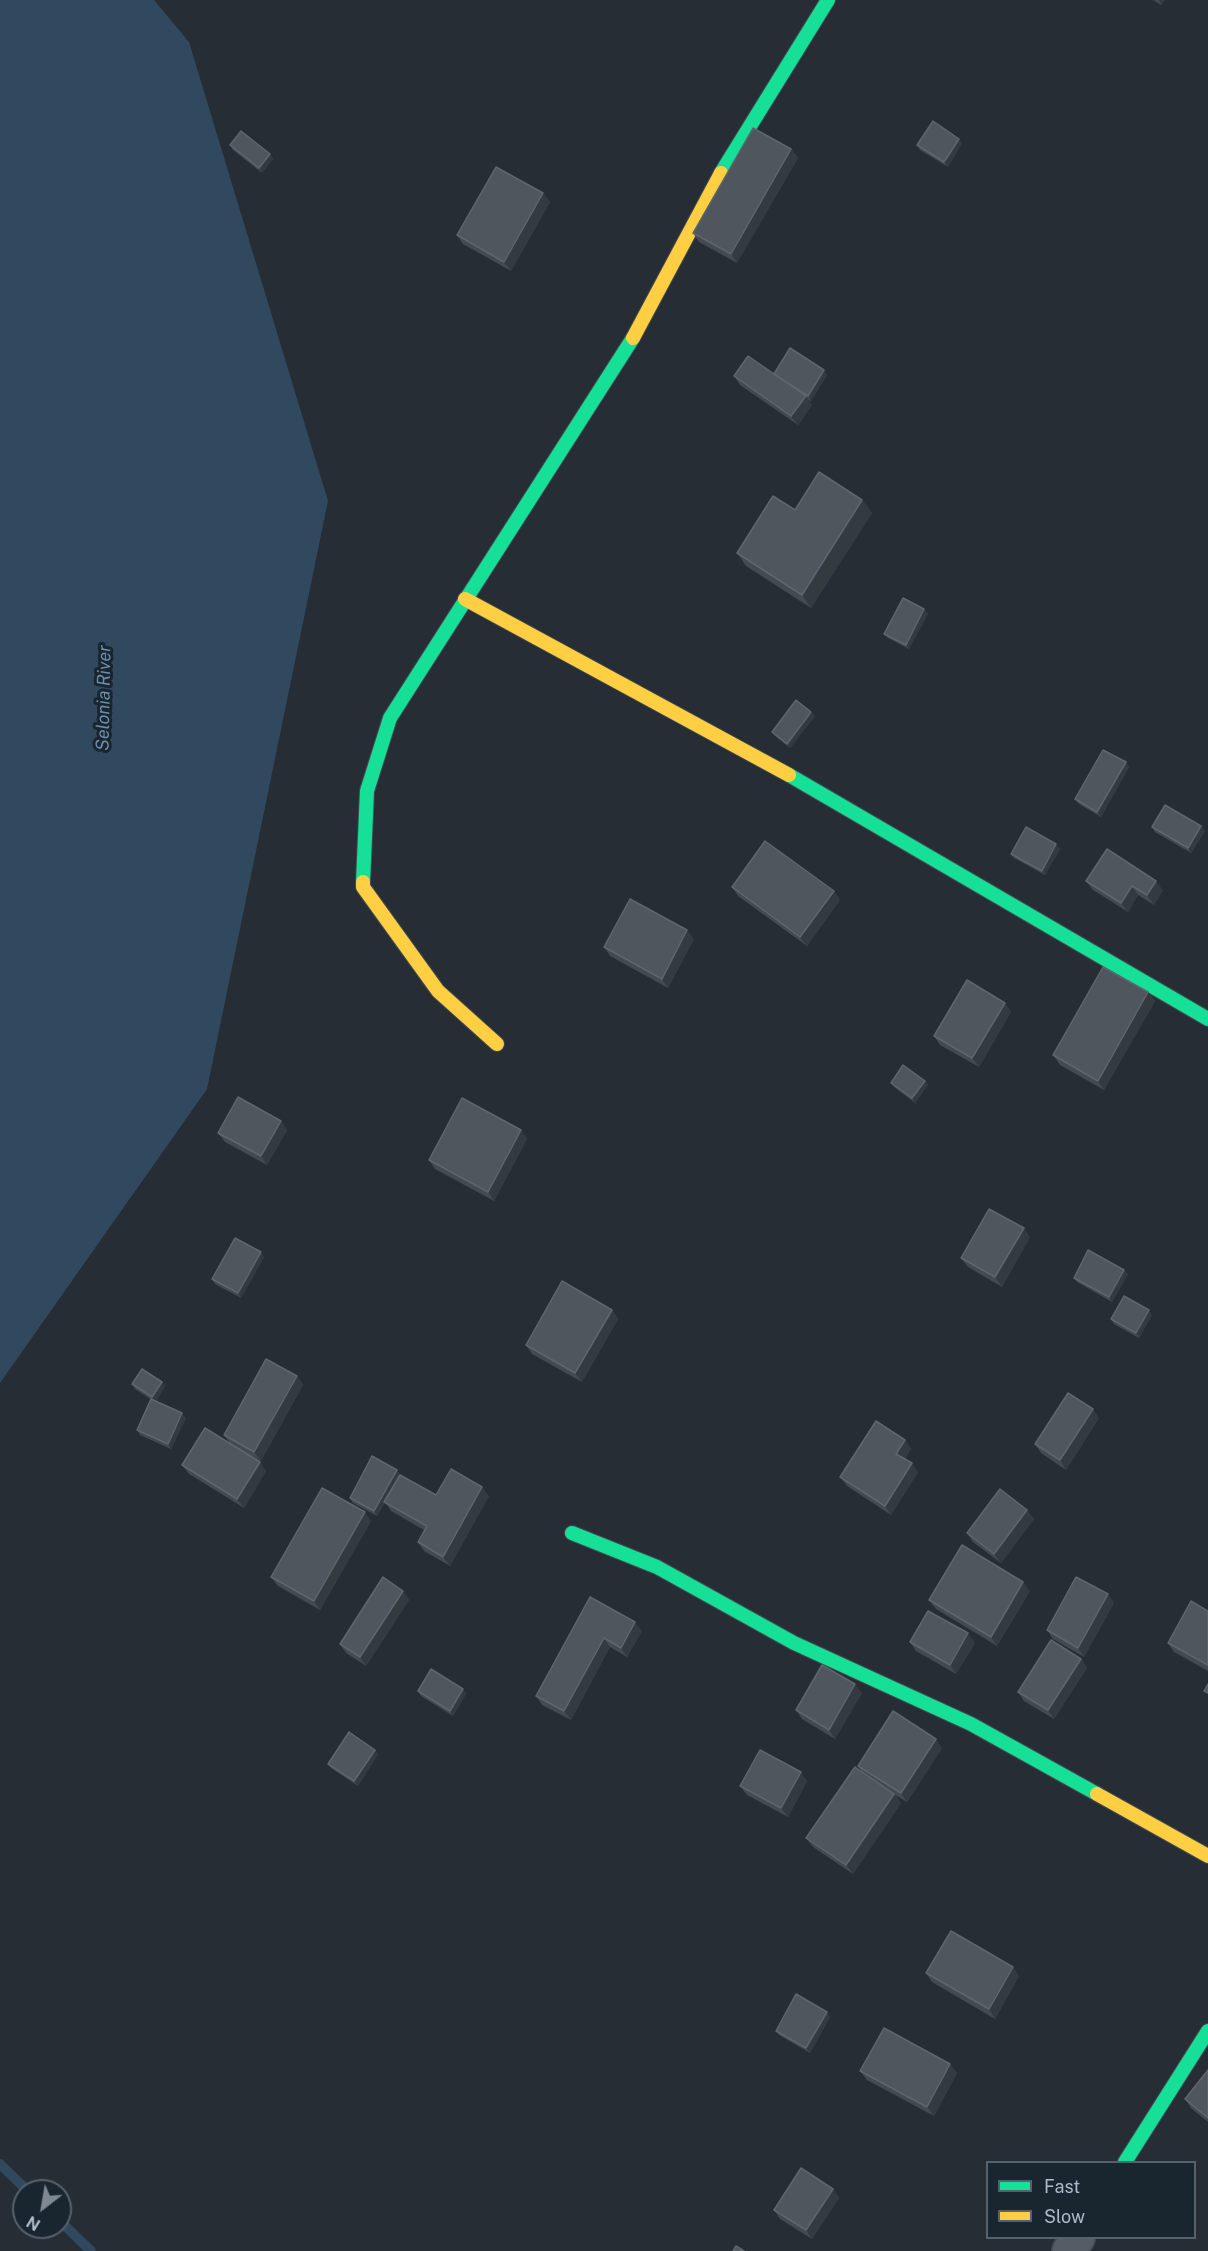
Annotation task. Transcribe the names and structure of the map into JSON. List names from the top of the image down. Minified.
{"water":["Selonia River"],"legend":["Fast","Slow"],"north":"bottom left"}
